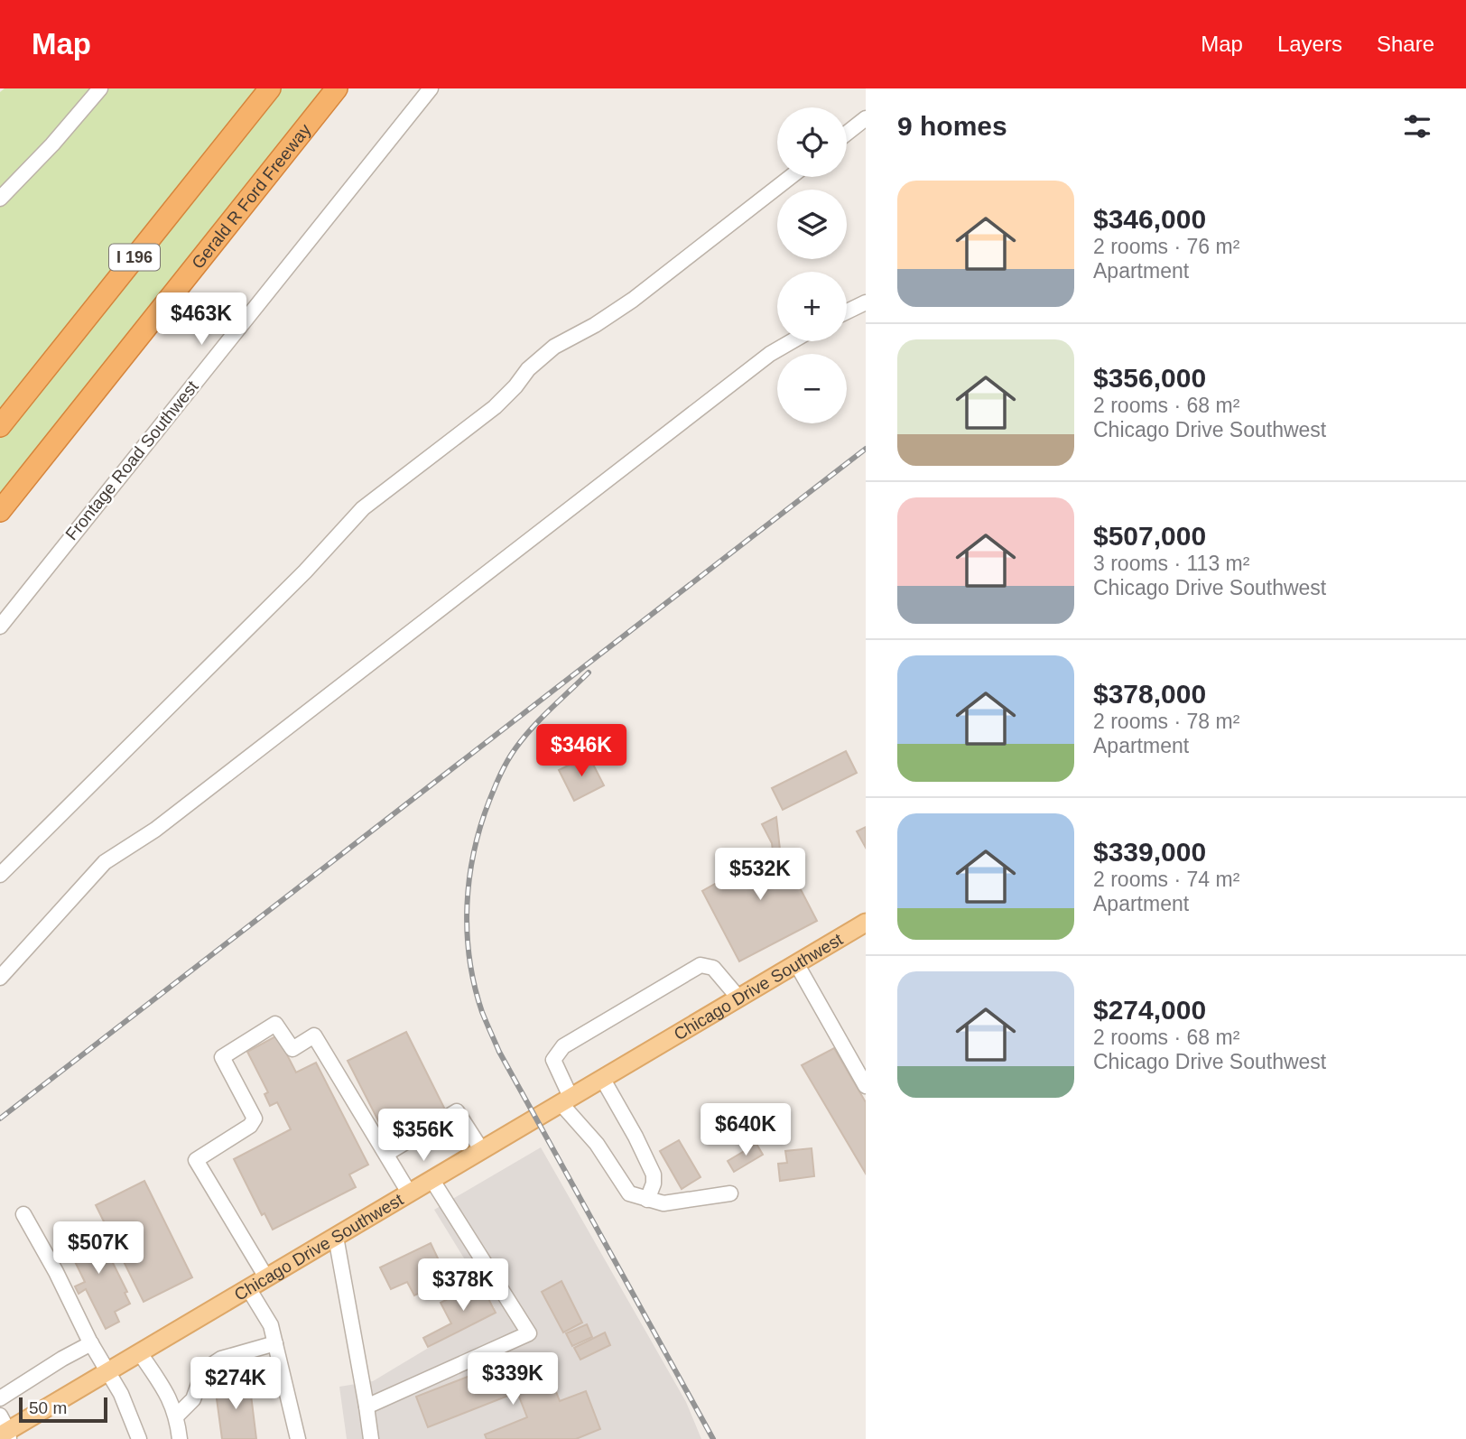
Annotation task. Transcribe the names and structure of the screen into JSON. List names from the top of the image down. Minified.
{"streets":{"highway":["Gerald R Ford Freeway","I 196"],"main road":["Chicago Drive Southwest"],"street":["Frontage Road Southwest"]},"scale_bar":"50 m","page":{"header":"Map","nav":["Map","Layers","Share"],"heading":"9 homes","map_buttons":["+","−"],"list":[{"name":"$346,000","note":"2 rooms · 76 m² · Apartment"},{"name":"$356,000","note":"2 rooms · 68 m² · Chicago Drive Southwest"},{"name":"$507,000","note":"3 rooms · 113 m² · Chicago Drive Southwest"},{"name":"$378,000","note":"2 rooms · 78 m² · Apartment"},{"name":"$339,000","note":"2 rooms · 74 m² · Apartment"},{"name":"$274,000","note":"2 rooms · 68 m² · Chicago Drive Southwest"}],"price":["$463K","$346K","$532K","$640K","$356K","$507K","$378K","$339K","$274K"],"scale":"50 m"}}
